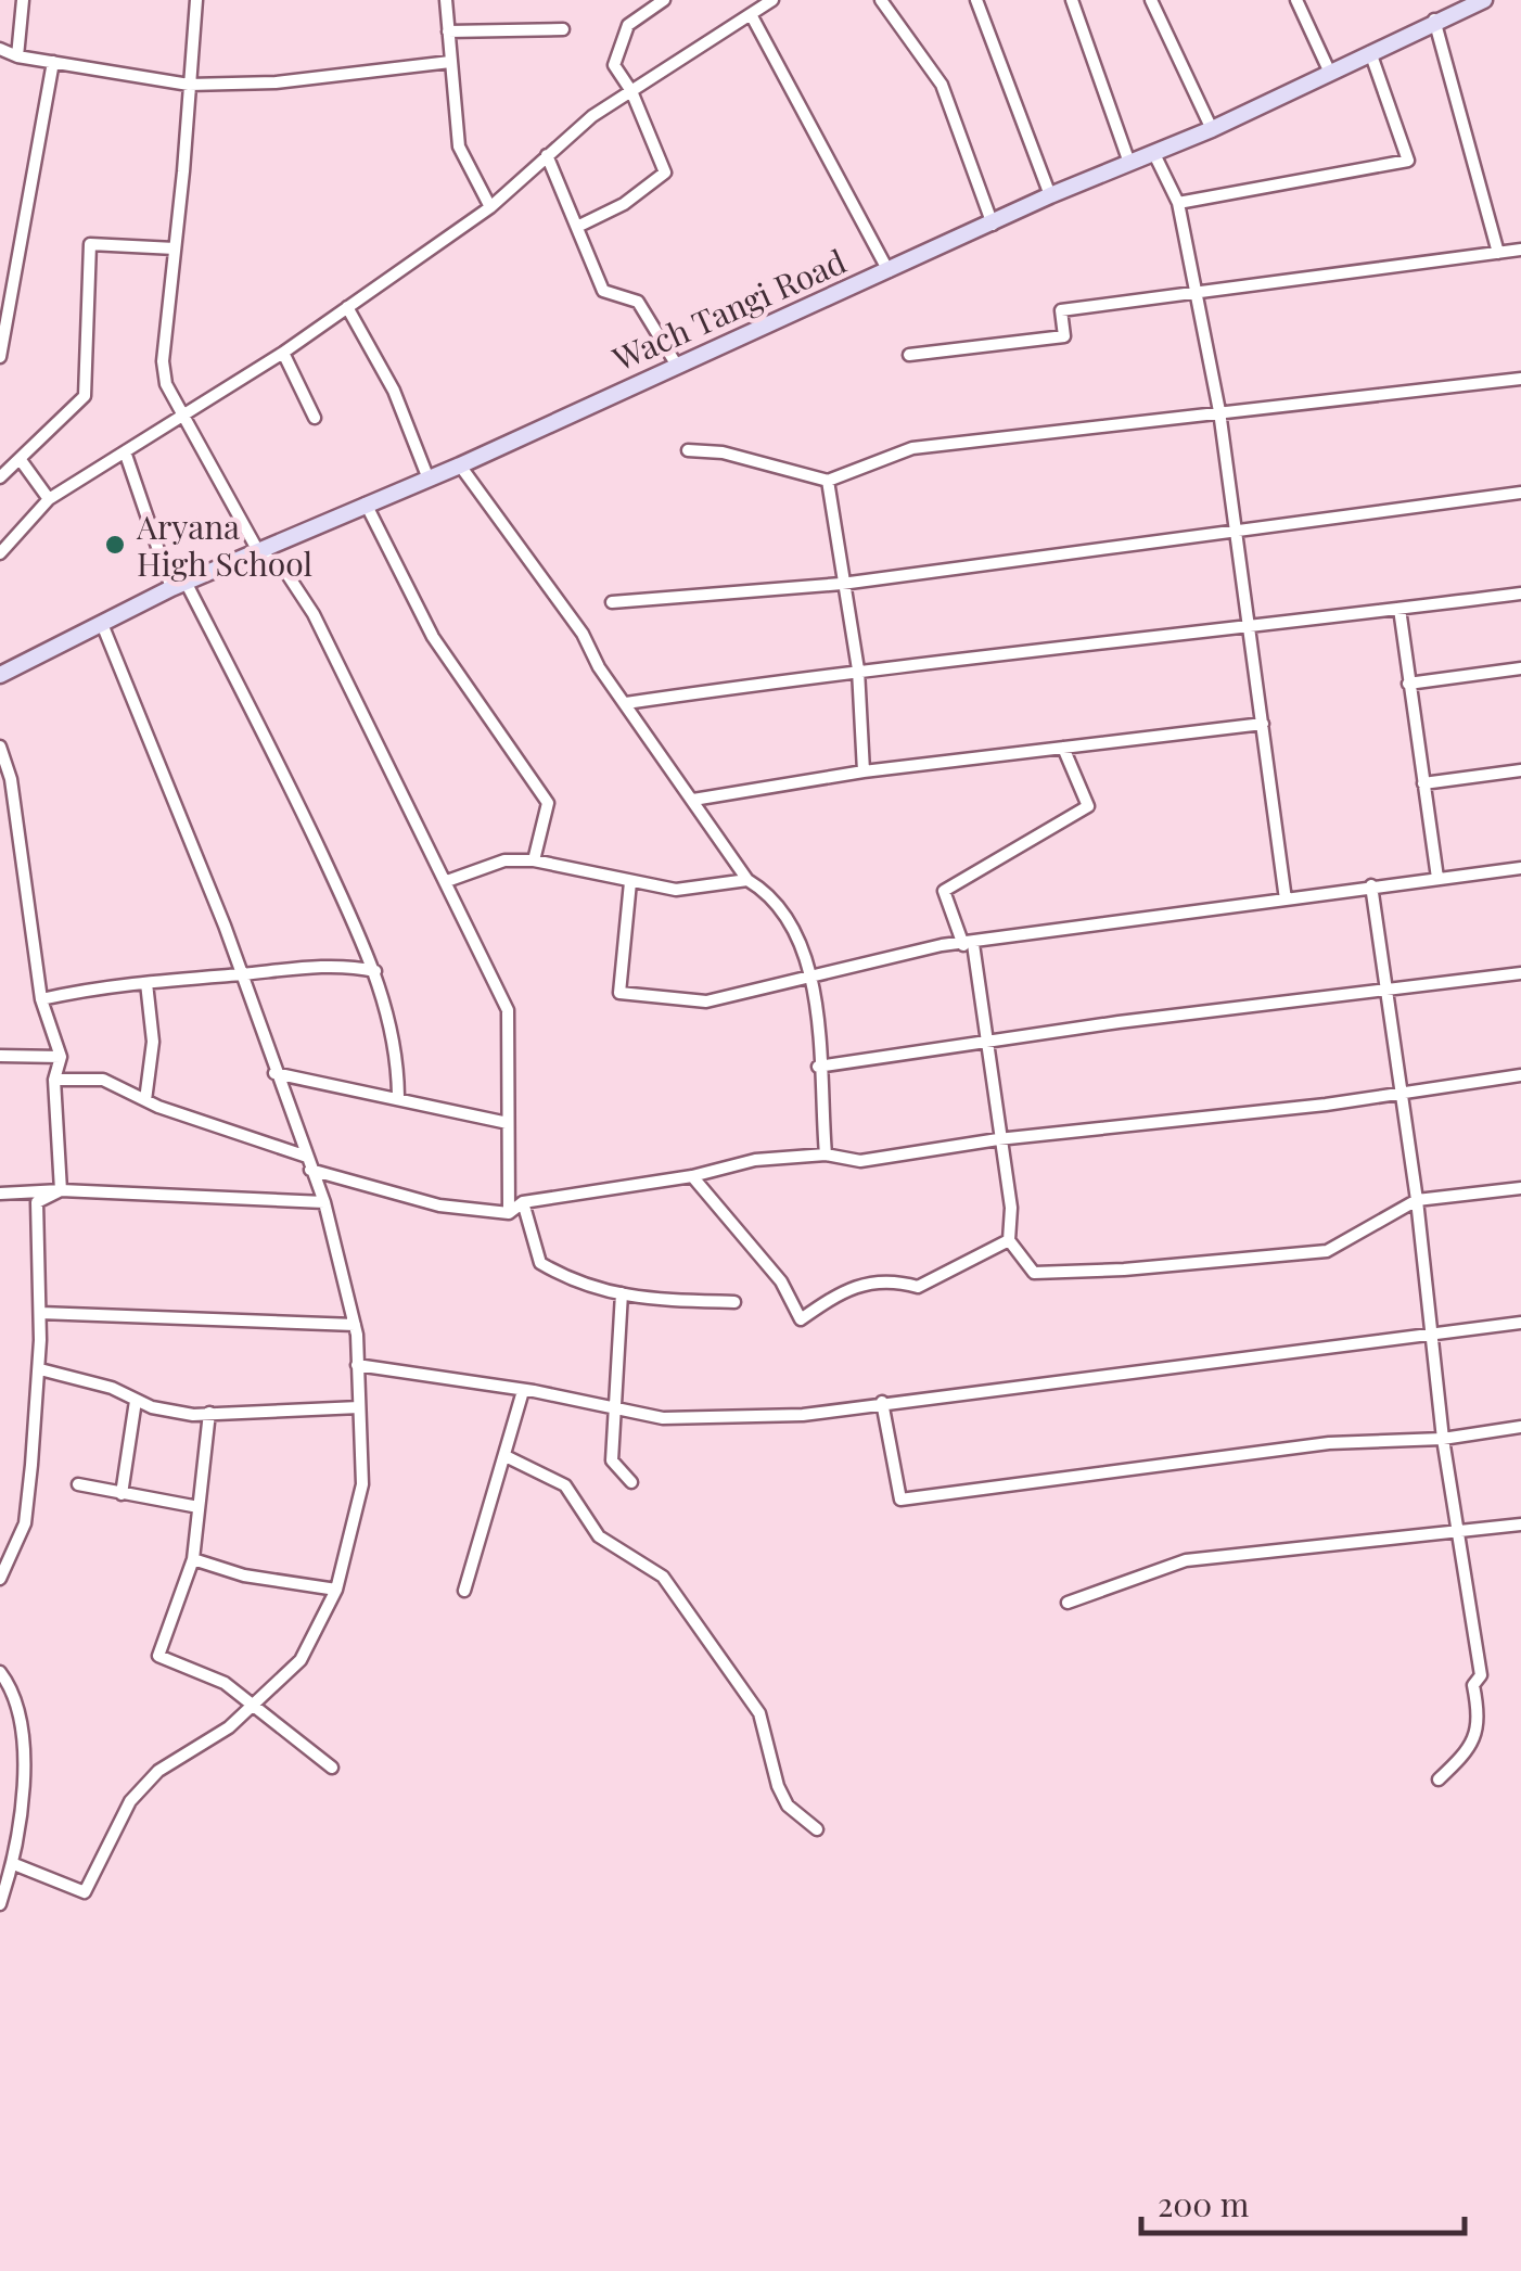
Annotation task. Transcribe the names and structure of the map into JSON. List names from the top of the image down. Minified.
{"streets":{"main road":["Wach Tangi Road"]},"places":["Aryana High School"],"scale_bar":"200 m"}
